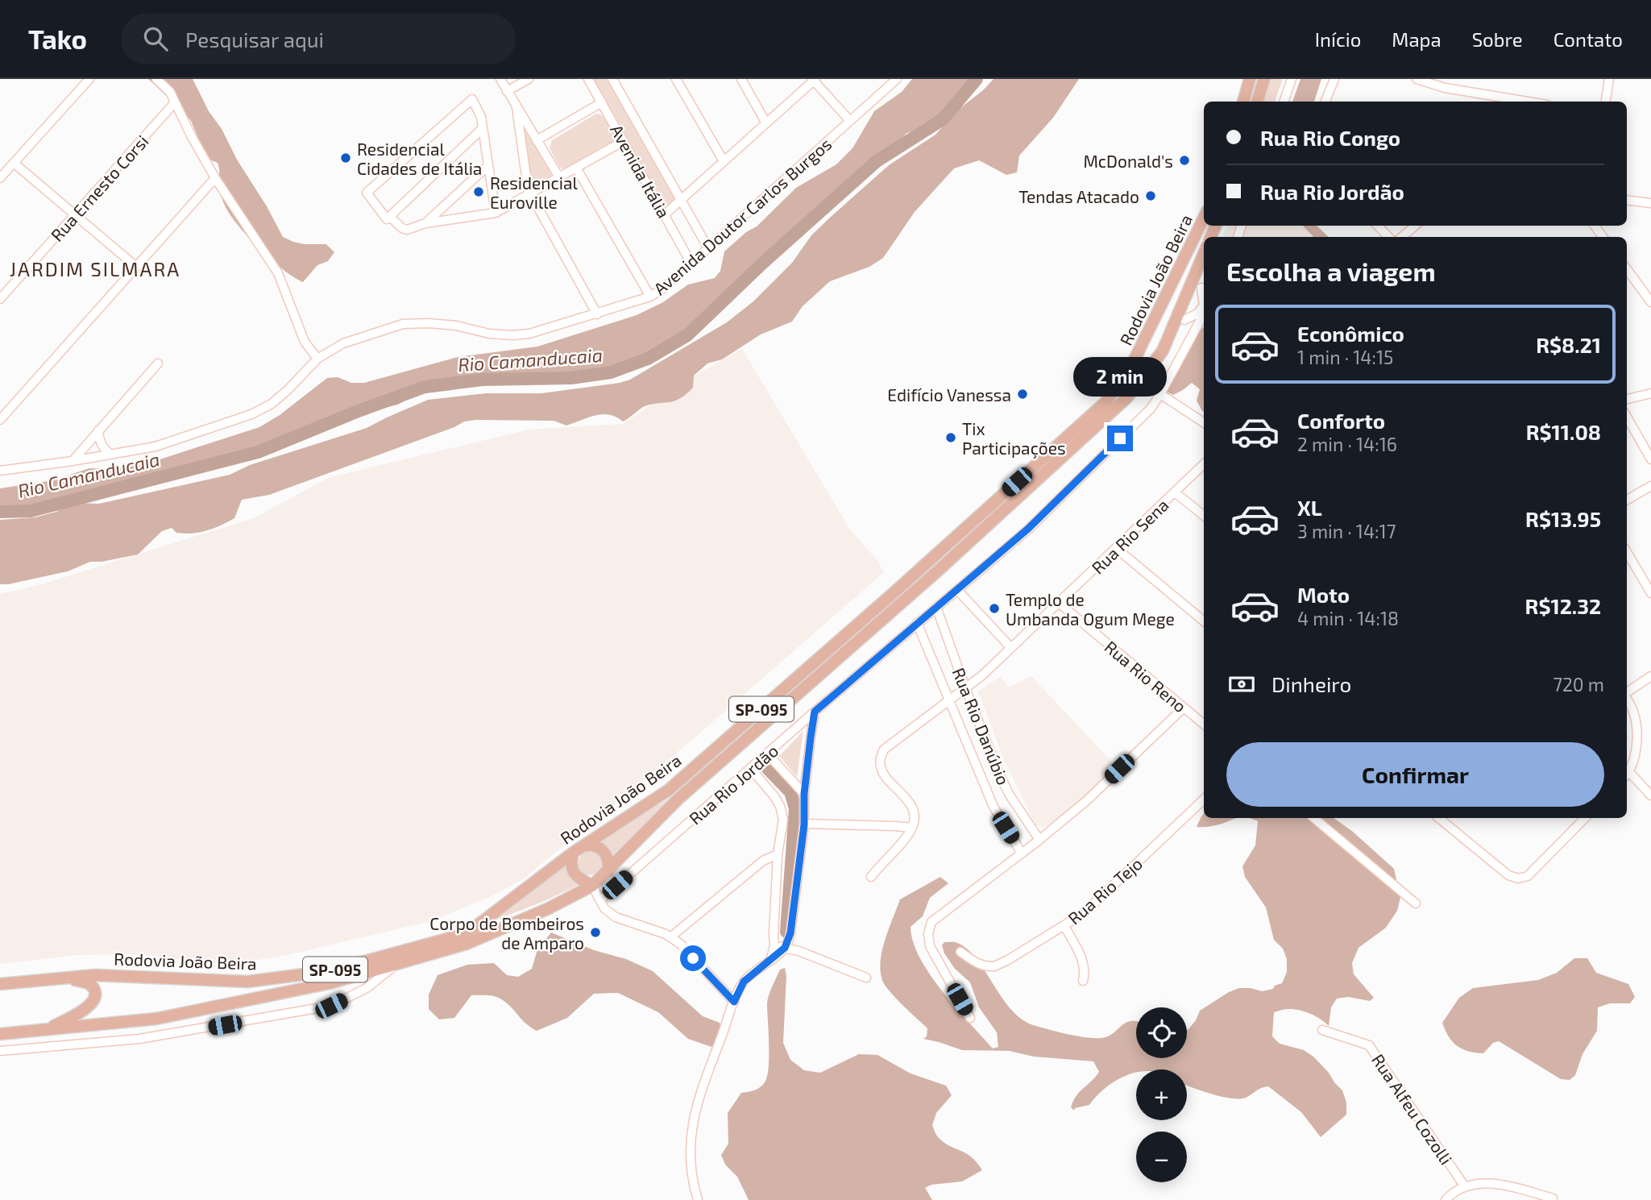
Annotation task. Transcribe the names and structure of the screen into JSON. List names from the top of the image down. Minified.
{"streets":{"main road":["Rodovia João Beira","SP-095"],"street":["Avenida Itália","Rua Ernesto Corsi","Avenida Doutor Carlos Burgos","Rua Rio Sena","Rua Rio Reno","Rua Rio Danúbio","Rua Rio Jordão","Rua Rio Tejo","Rua Alfeu Cozolli"]},"crossings":[["Avenida Itália","Avenida Doutor Carlos Burgos"],["Rua Rio Sena","Rua Rio Reno"],["Rua Rio Sena","Rua Rio Danúbio"],["Rua Rio Danúbio","Rua Rio Jordão"]],"districts":["JARDIM SILMARA"],"water":["Rio Camanducaia"],"places":["Residencial Cidades de Itália","McDonald's","Residencial Euroville","Tendas Atacado","Edifício Vanessa","Tix Participações","Templo de Umbanda Ogum Mege","Corpo de Bombeiros de Amparo"],"page":{"header":"Tako","search":"Pesquisar aqui","nav":["Início","Mapa","Sobre","Contato"],"banner":["Rua Rio Congo","Rua Rio Jordão"],"heading":"Escolha a viagem","list":[{"name":"Econômico","note":"1 min · 14:15","value":"R$8.21"},{"name":"Conforto","note":"2 min · 14:16","value":"R$11.08"},{"name":"XL","note":"3 min · 14:17","value":"R$13.95"},{"name":"Moto","note":"4 min · 14:18","value":"R$12.32"}],"bubble":"2 min","pay":["Dinheiro","720 m"],"buttons":"Confirmar","map_buttons":["+","−"]}}
